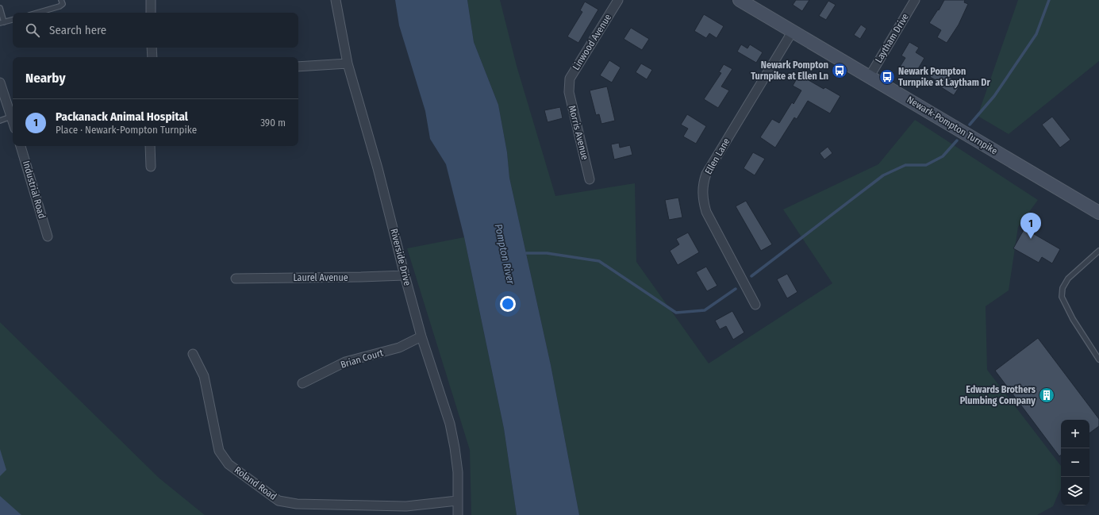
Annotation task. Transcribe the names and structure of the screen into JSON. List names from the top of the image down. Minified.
{"streets":{"main road":["Newark-Pompton Turnpike"],"street":["Laytham Drive","Linwood Avenue","Morris Avenue","Ellen Lane","Industrial Road","Riverside Drive","Laurel Avenue","Brian Court","Roland Road"]},"crossings":[["Laytham Drive","Newark-Pompton Turnpike"],["Linwood Avenue","Morris Avenue"],["Newark-Pompton Turnpike","Ellen Lane"],["Riverside Drive","Laurel Avenue"],["Riverside Drive","Brian Court"],["Riverside Drive","Roland Road"]],"water":["Pompton River"],"places":{"bus stop":["Newark Pompton Turnpike at Ellen Ln","Newark Pompton Turnpike at Laytham Dr"],"building":["Edwards Brothers Plumbing Company"]},"page":{"search":"Search here","heading":"Nearby","list":[{"mark":"1","name":"Packanack Animal Hospital","note":"Place · Newark-Pompton Turnpike","value":"390 m"}],"pins":"1","map_buttons":["+","−"]}}
